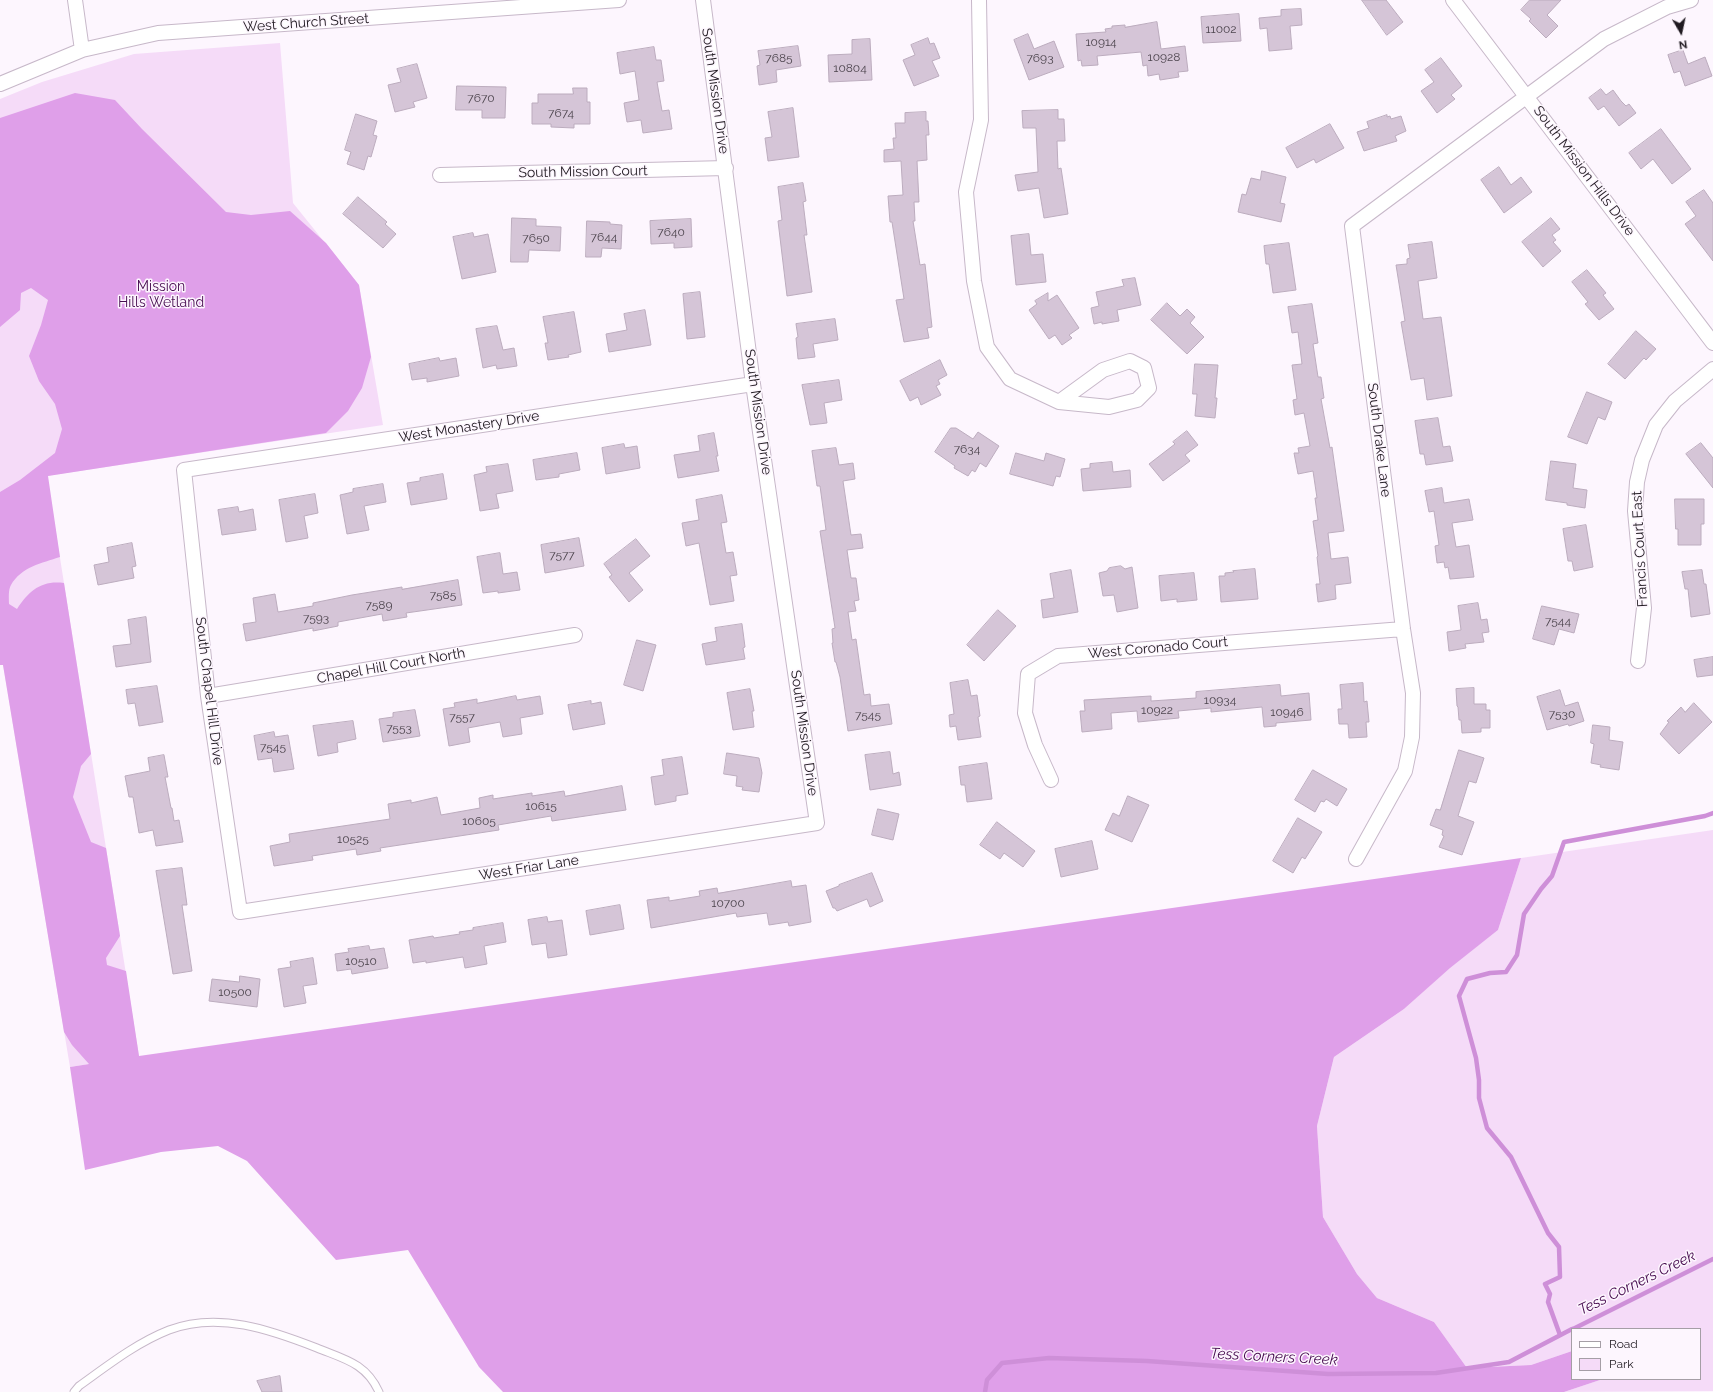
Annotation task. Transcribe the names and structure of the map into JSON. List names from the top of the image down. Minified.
{"streets":{"street":["West Church Street","South Mission Drive","South Mission Hills Drive","South Mission Court","West Monastery Drive","South Drake Lane","Francis Court East","West Coronado Court","Chapel Hill Court North","South Chapel Hill Drive","West Friar Lane"]},"crossings":[["South Mission Drive","South Mission Court"],["South Mission Drive","West Monastery Drive"],["South Mission Drive","West Friar Lane"],["South Mission Hills Drive","South Drake Lane"],["West Monastery Drive","South Chapel Hill Drive"],["South Drake Lane","West Coronado Court"],["Chapel Hill Court North","South Chapel Hill Drive"],["South Chapel Hill Drive","West Friar Lane"]],"water":["Tess Corners Creek"],"parks":["Mission Hills Wetland"],"house_numbers":["11002","10914","10928","7685","7693","10804","7670","7674","7640","7644","7650","7634","7577","7585","7589","7593","7544","10934","10922","10946","7530","7545","7557","7553","7545","10615","10605","10525","10700","10510","10500"],"legend":["Road","Park"],"north":"bottom"}
